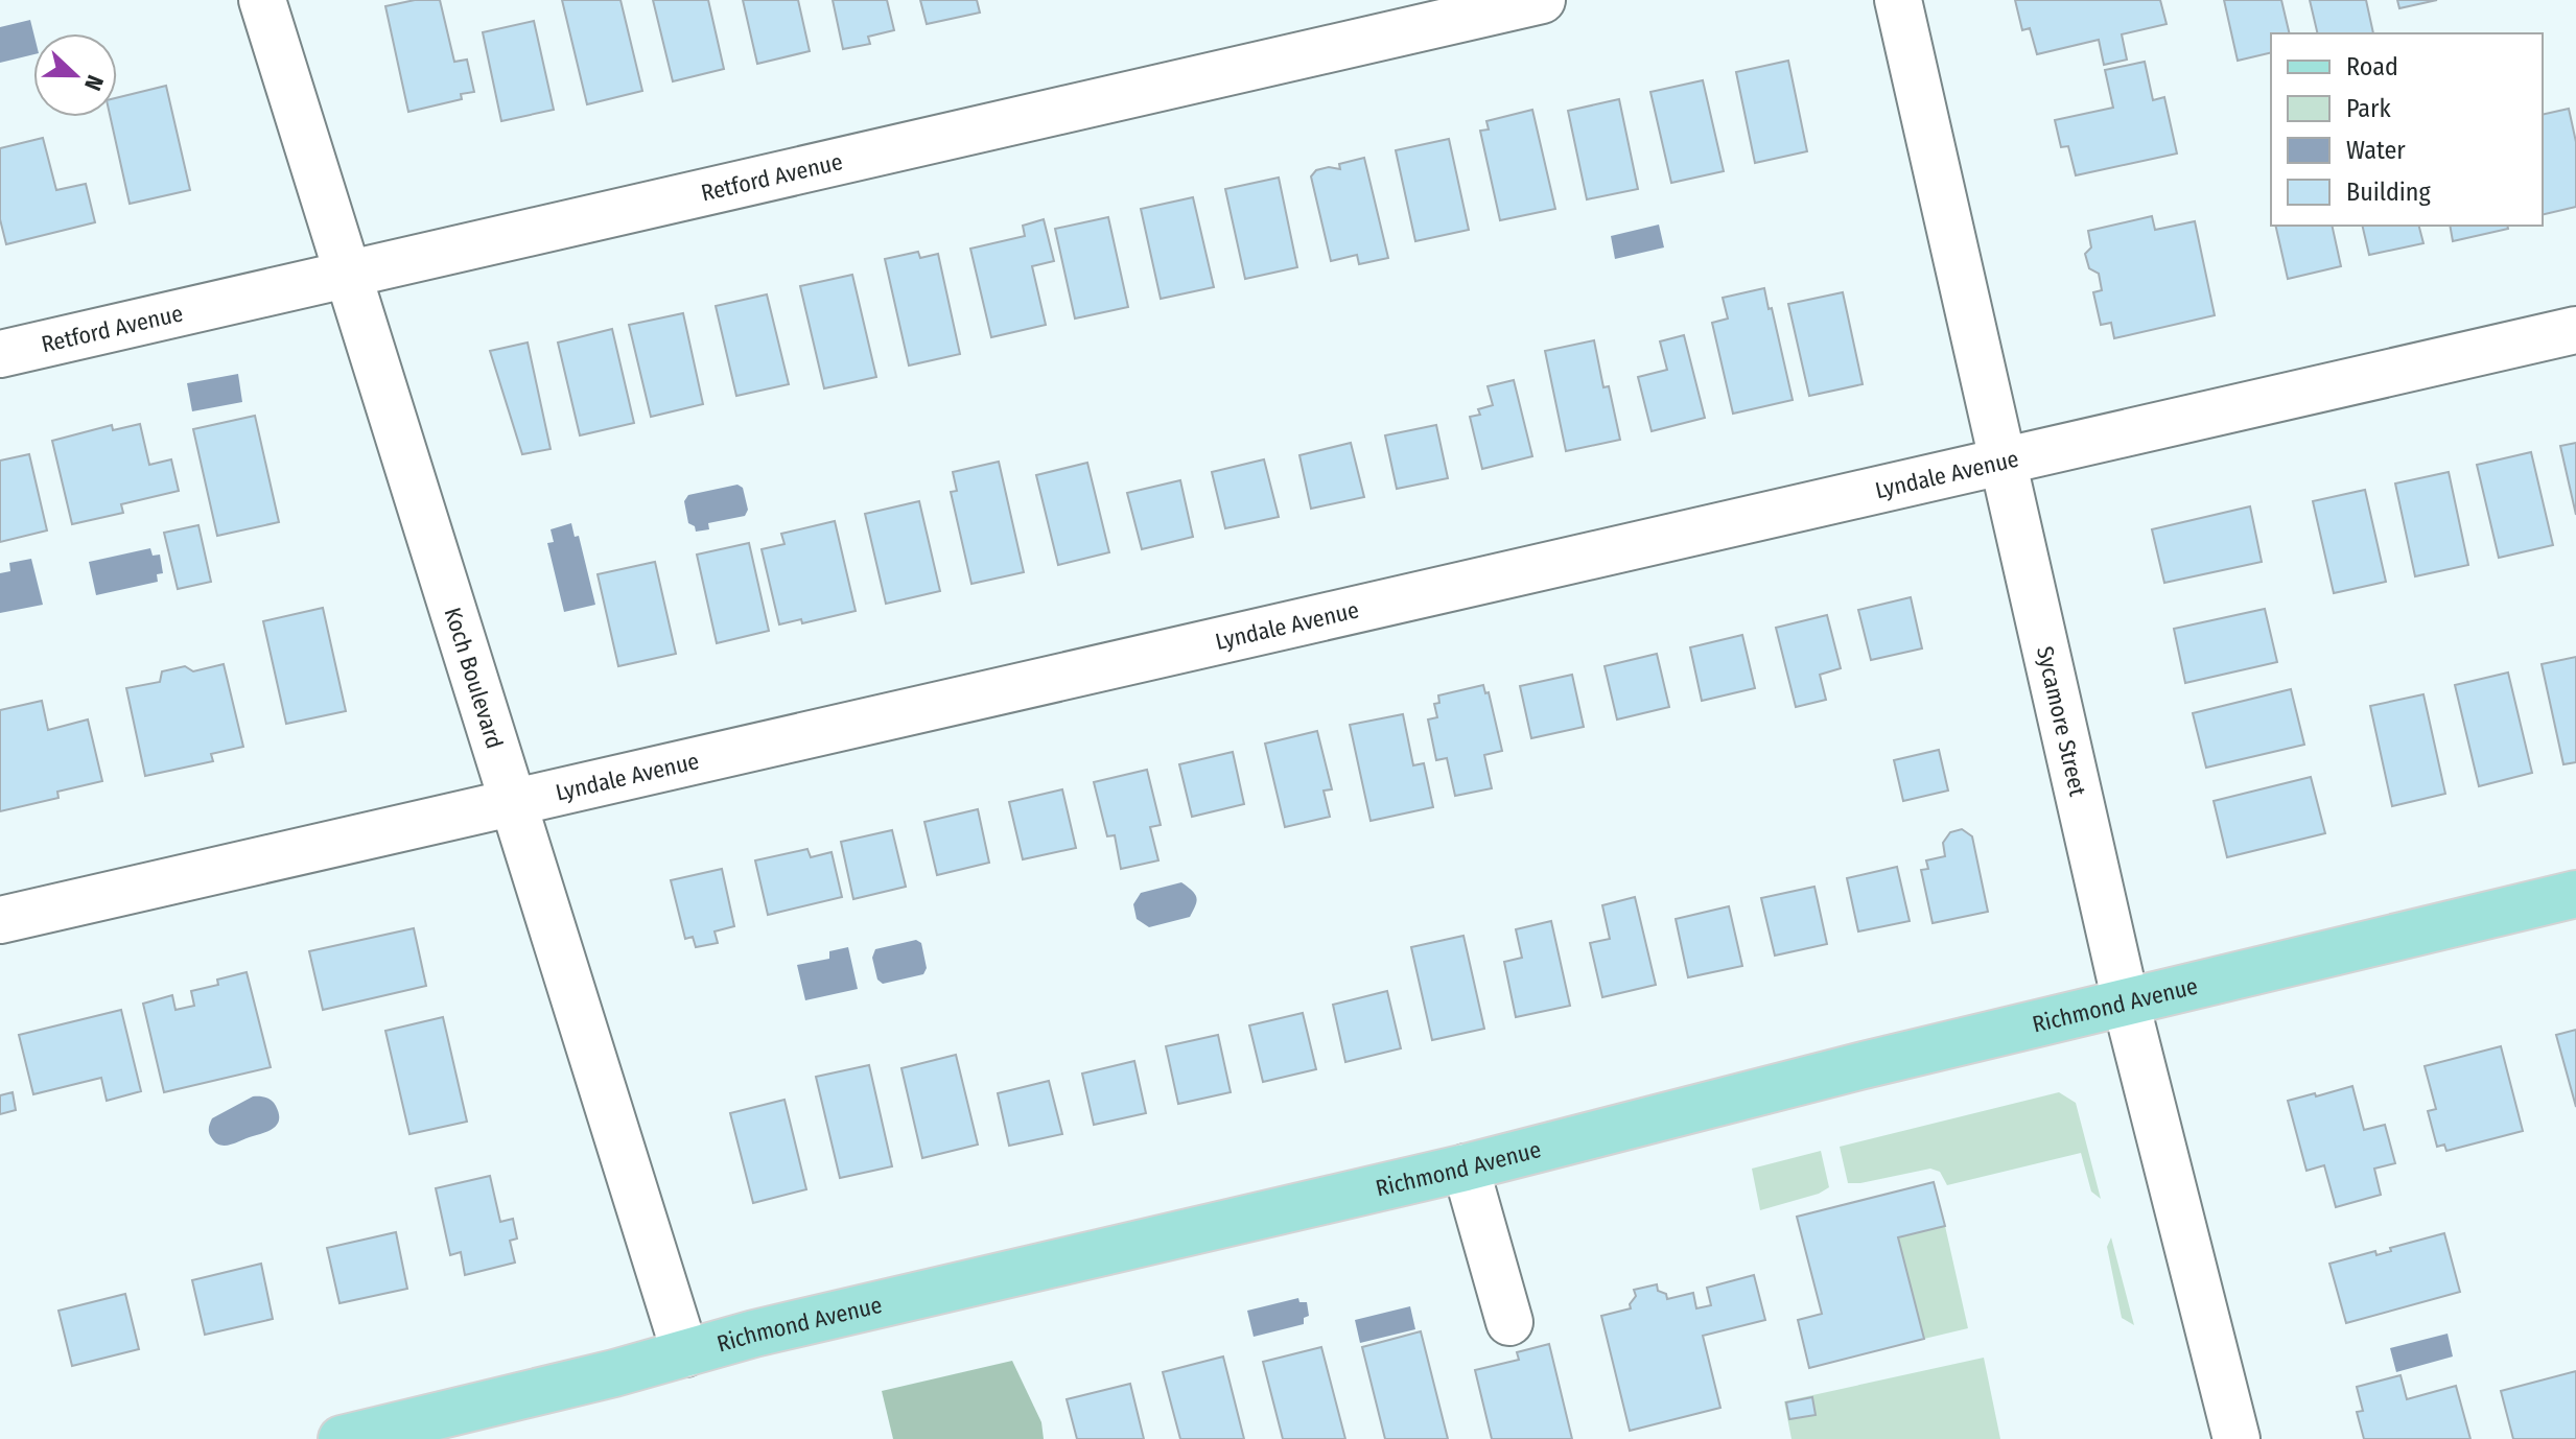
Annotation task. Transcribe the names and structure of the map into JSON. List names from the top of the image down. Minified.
{"streets":{"main road":["Richmond Avenue"],"street":["Retford Avenue","Lyndale Avenue","Koch Boulevard","Sycamore Street"]},"crossings":[["Retford Avenue","Koch Boulevard"],["Lyndale Avenue","Koch Boulevard"],["Lyndale Avenue","Sycamore Street"],["Koch Boulevard","Richmond Avenue"],["Sycamore Street","Richmond Avenue"]],"legend":["Road","Park","Water","Building"],"north":"right"}
